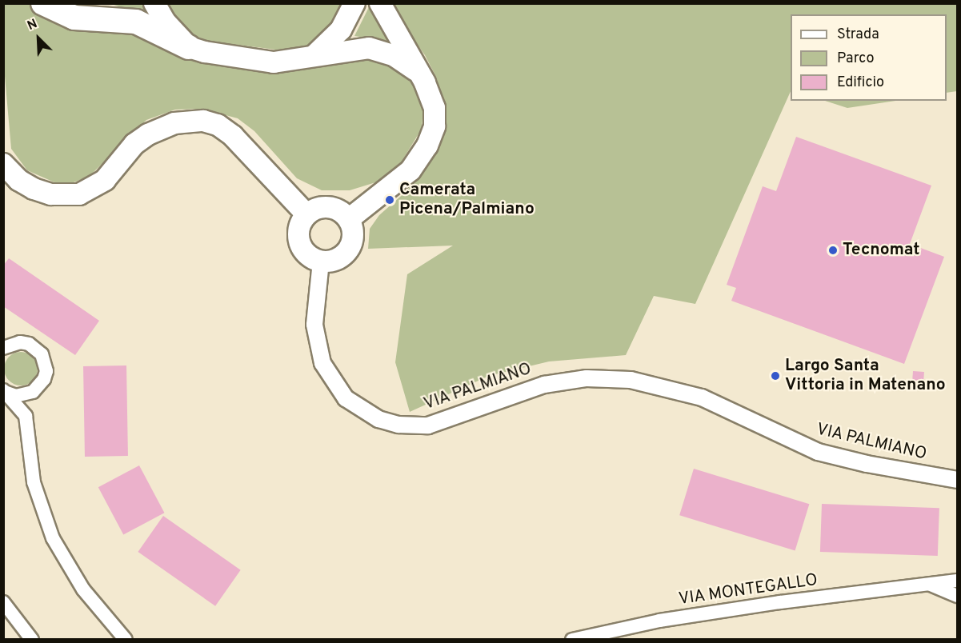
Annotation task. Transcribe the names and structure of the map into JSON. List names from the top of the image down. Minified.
{"streets":{"street":["VIA PALMIANO","VIA MONTEGALLO"]},"places":["Camerata Picena/Palmiano","Tecnomat","Largo Santa Vittoria in Matenano"],"legend":["Strada","Parco","Edificio"],"north":"top left"}
